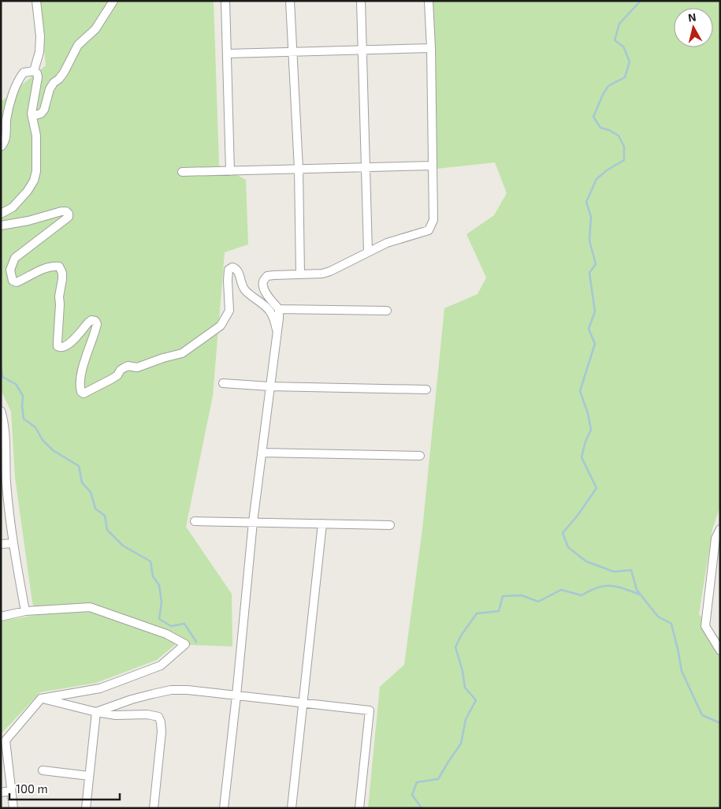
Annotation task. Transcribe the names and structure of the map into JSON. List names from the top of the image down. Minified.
{"scale_bar":"100 m","north":"top"}
